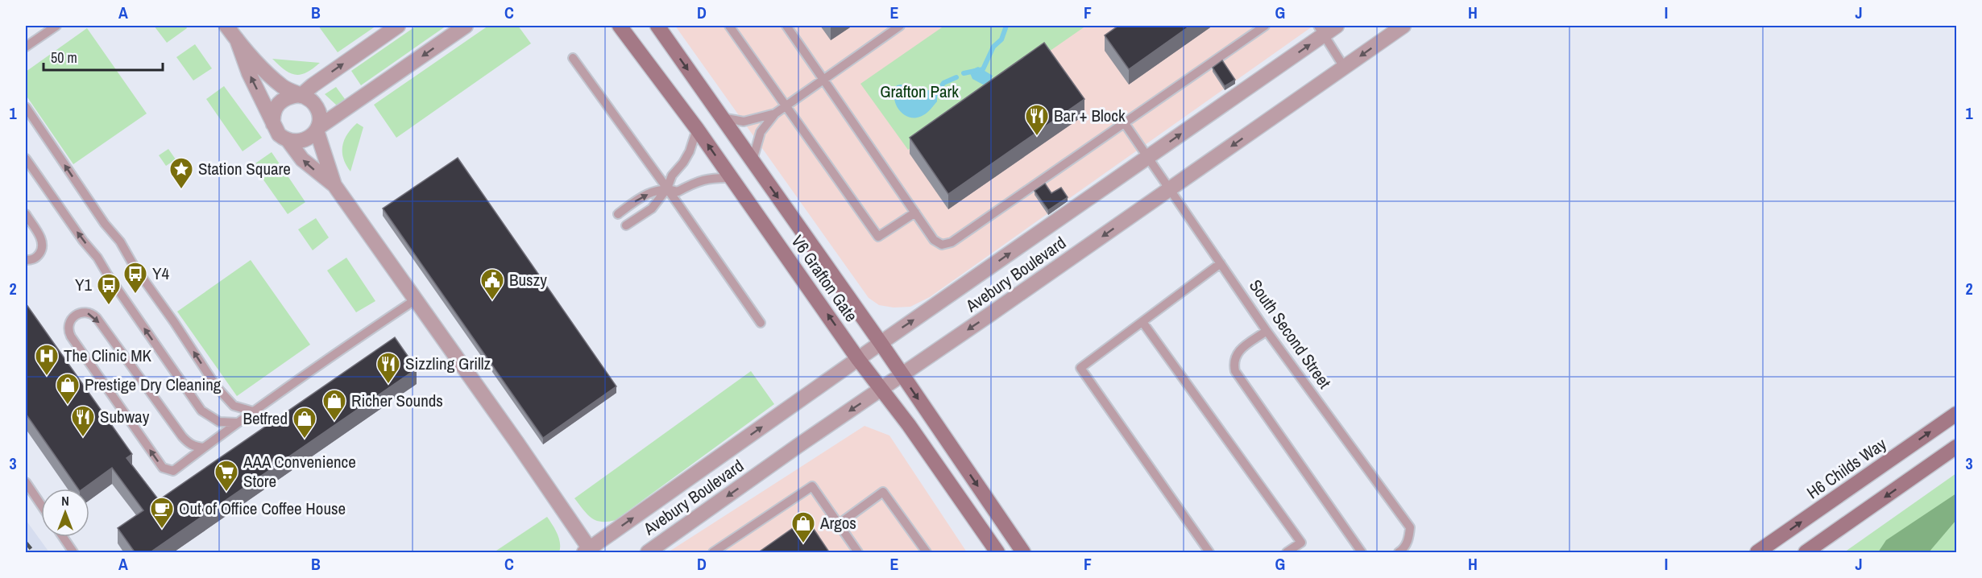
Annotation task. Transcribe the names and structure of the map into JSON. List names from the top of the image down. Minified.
{"streets":{"street":["Avebury Boulevard","V6 Grafton Gate","H6 Childs Way"],"lane":["South Second Street"]},"crossings":[["Avebury Boulevard","V6 Grafton Gate"],["Avebury Boulevard","South Second Street"]],"parks":["Grafton Park"],"places":{"restaurant":["Bar + Block","Sizzling Grillz","Subway"],"place":["Station Square"],"bus stop":["Y4","Y1"],"public building":["Buszy"],"hospital":["The Clinic MK"],"shop":["Prestige Dry Cleaning","Richer Sounds","Betfred","Argos"],"supermarket":["AAA Convenience Store"],"cafe":["Out of Office Coffee House"]},"scale_bar":"50 m","north":"top","grid":{"columns":["A","B","C","D","E","F","G","H","I","J"],"rows":["1","2","3"]}}
